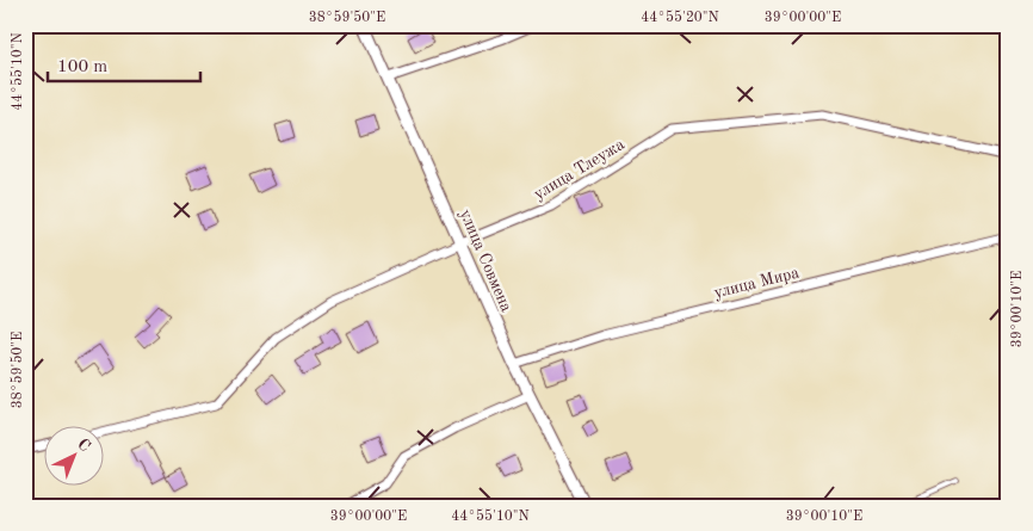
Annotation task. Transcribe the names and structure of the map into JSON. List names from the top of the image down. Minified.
{"streets":{"street":["улица Тлеужа","улица Совмена","улица Мира"]},"crossings":[["улица Тлеужа","улица Совмена"],["улица Совмена","улица Мира"]],"scale_bar":"100 m","north":"top right","coordinates":["38°59'50\"E","44°55'20\"N","39°00'00\"E","44°55'10\"N","39°00'10\"E"]}
